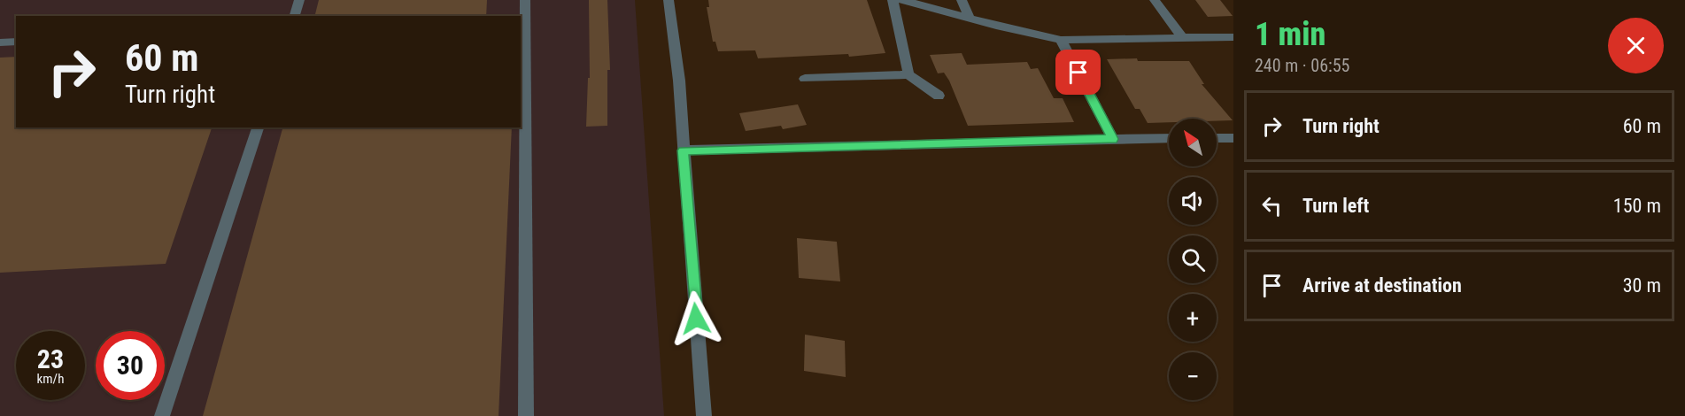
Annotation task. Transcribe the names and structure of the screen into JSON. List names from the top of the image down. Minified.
{"north":"top left","page":{"heading":["1 min","240 m · 06:55"],"turn":["60 m","Turn right"],"list":[{"name":"Turn right","value":"60 m"},{"name":"Turn left","value":"150 m"},{"name":"Arrive at destination","value":"30 m"}],"map_buttons":["+","−"],"speed":"23 km/h","limit":"30"}}
